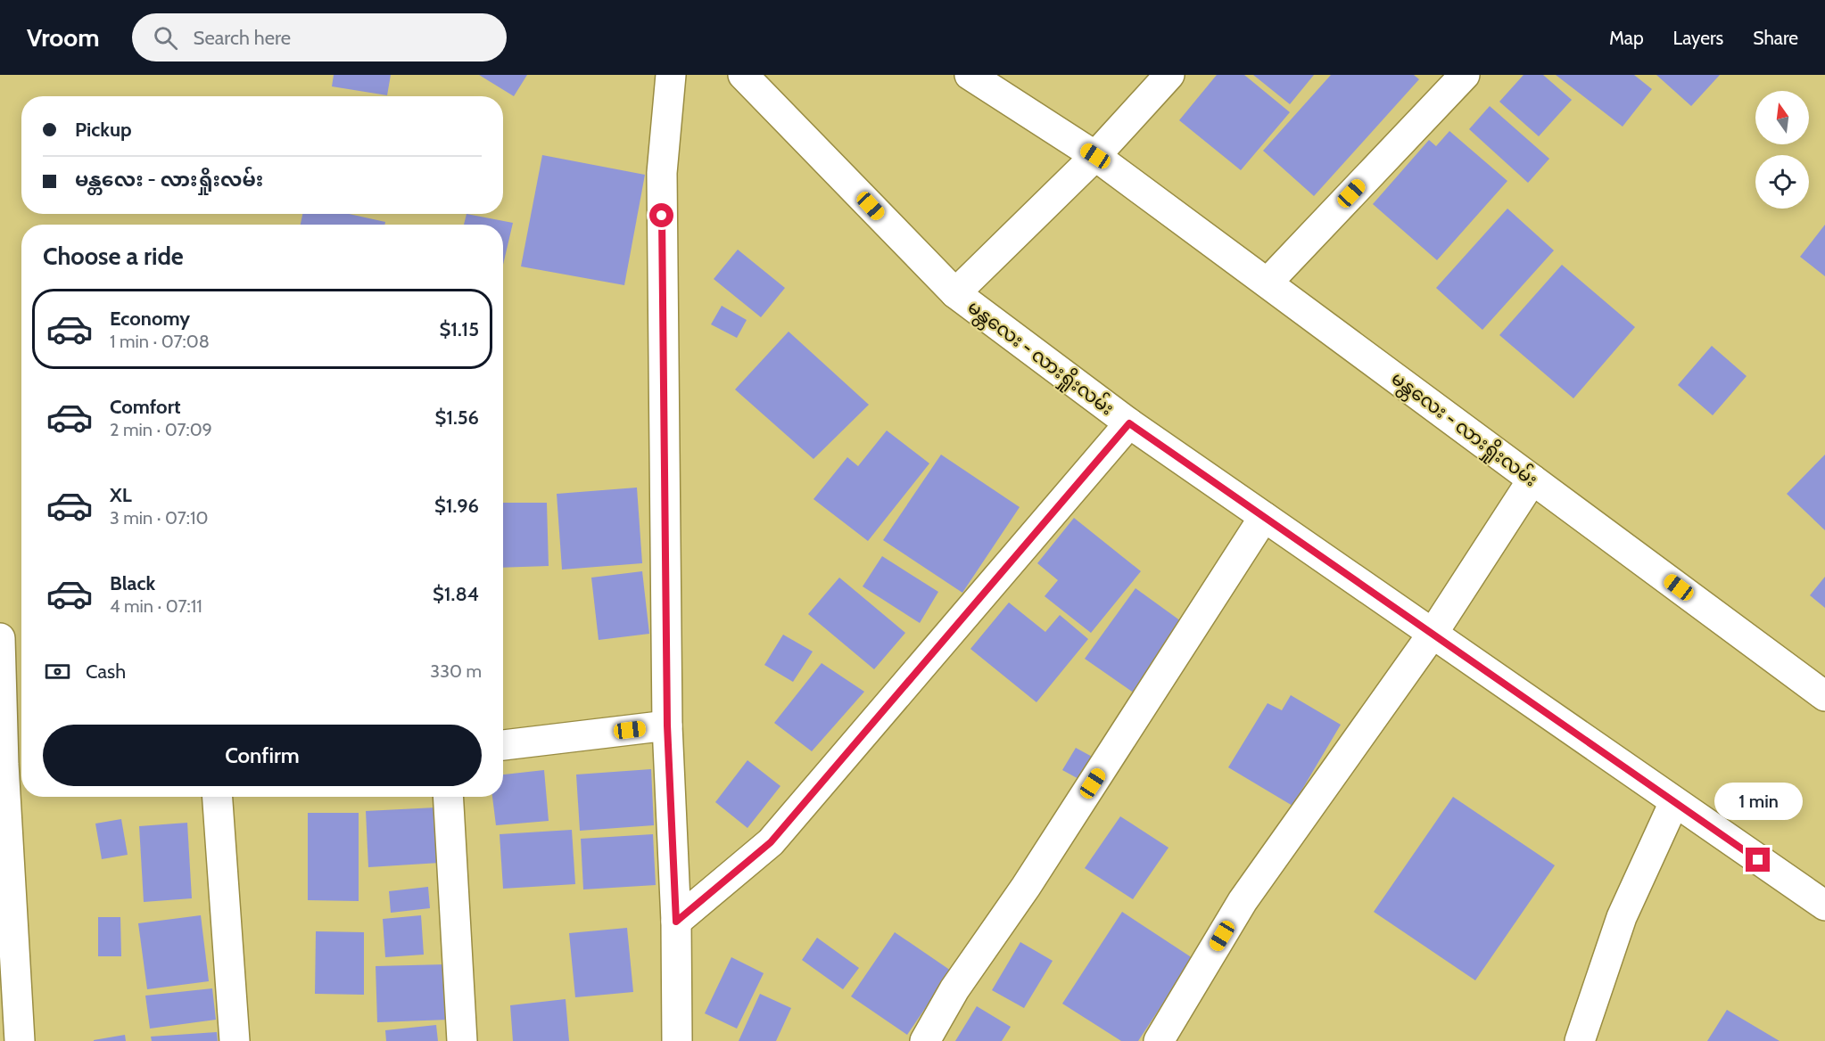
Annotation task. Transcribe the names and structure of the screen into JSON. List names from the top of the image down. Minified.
{"streets":{"main road":["မန္တလေး - လားရှိုးလမ်း"]},"north":"top","page":{"header":"Vroom","search":"Search here","nav":["Map","Layers","Share"],"banner":["Pickup","မန္တလေး - လားရှိုးလမ်း"],"heading":"Choose a ride","list":[{"name":"Economy","note":"1 min · 07:08","value":"$1.15"},{"name":"Comfort","note":"2 min · 07:09","value":"$1.56"},{"name":"XL","note":"3 min · 07:10","value":"$1.96"},{"name":"Black","note":"4 min · 07:11","value":"$1.84"}],"pay":["Cash","330 m"],"buttons":"Confirm","bubble":"1 min"}}
